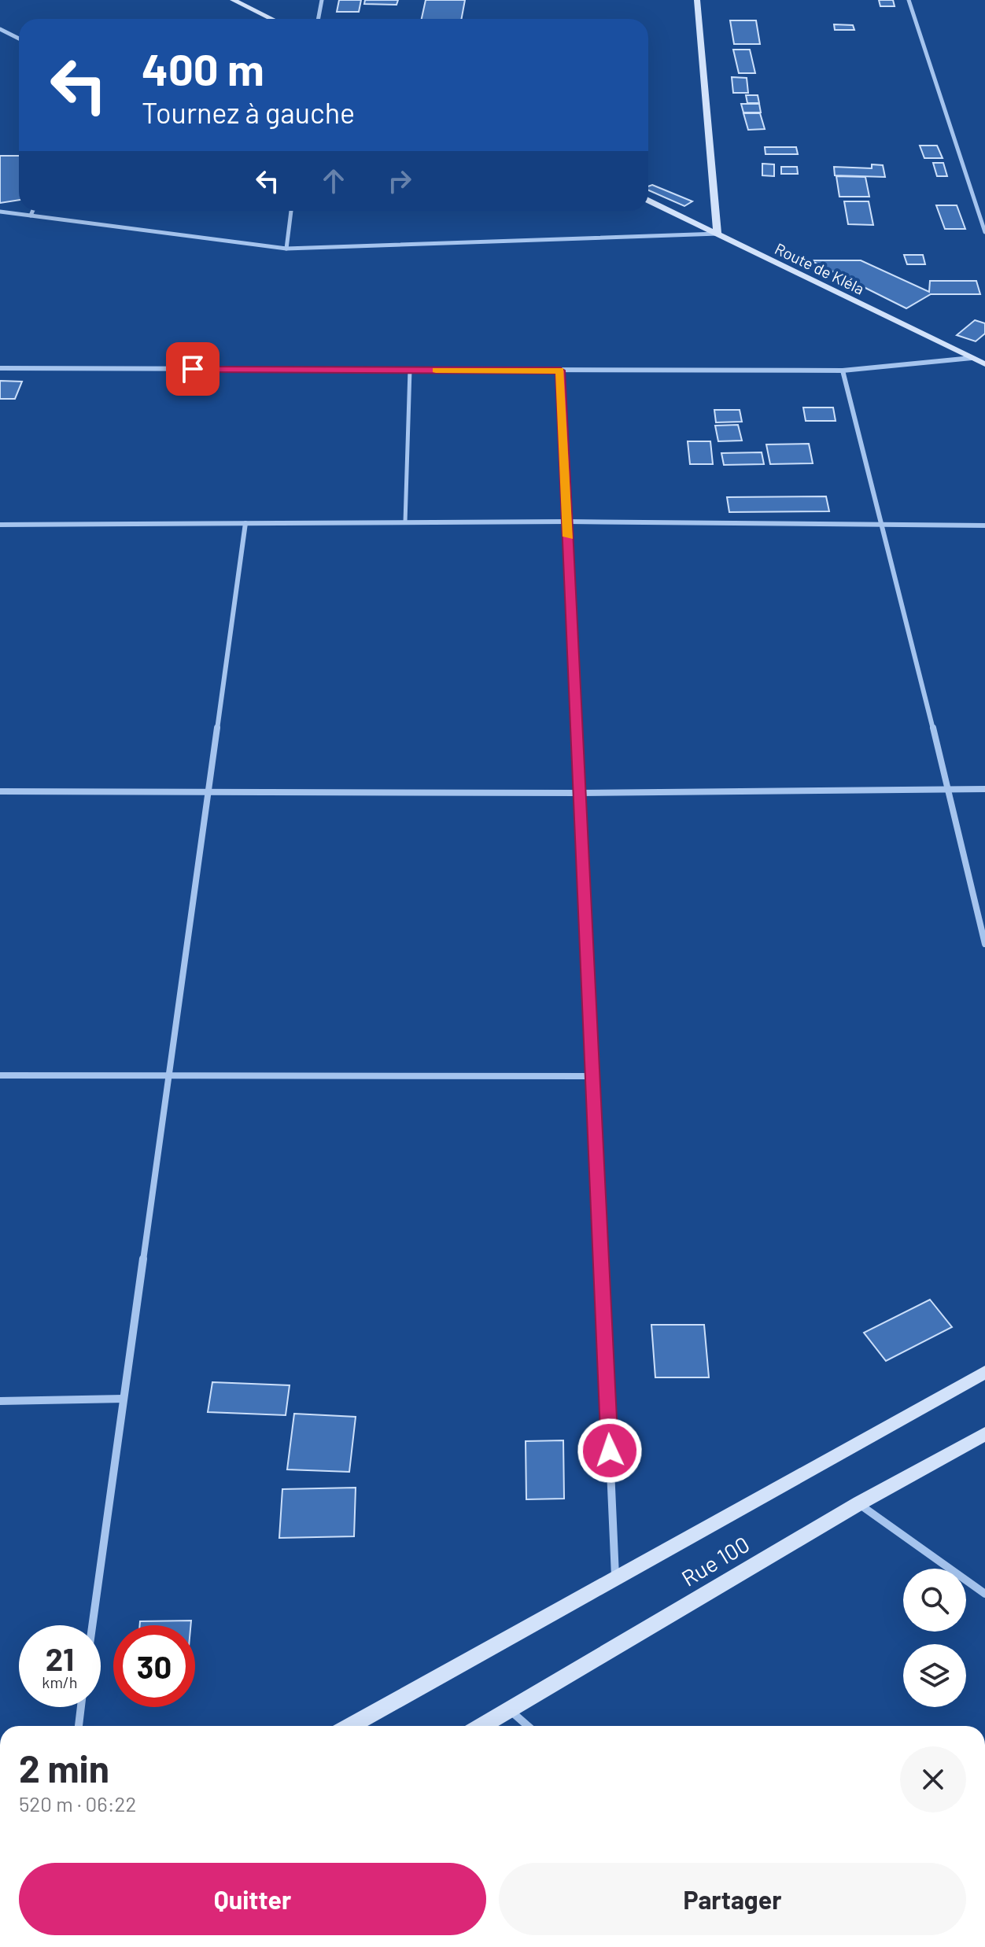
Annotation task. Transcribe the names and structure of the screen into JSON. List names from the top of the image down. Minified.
{"streets":{"street":["Route de Kléla","Rue 100"]},"page":{"turn":["400 m","Tournez à gauche"],"speed":"21 km/h","limit":"30","heading":["2 min","520 m · 06:22"],"buttons":["Quitter","Partager"]}}
